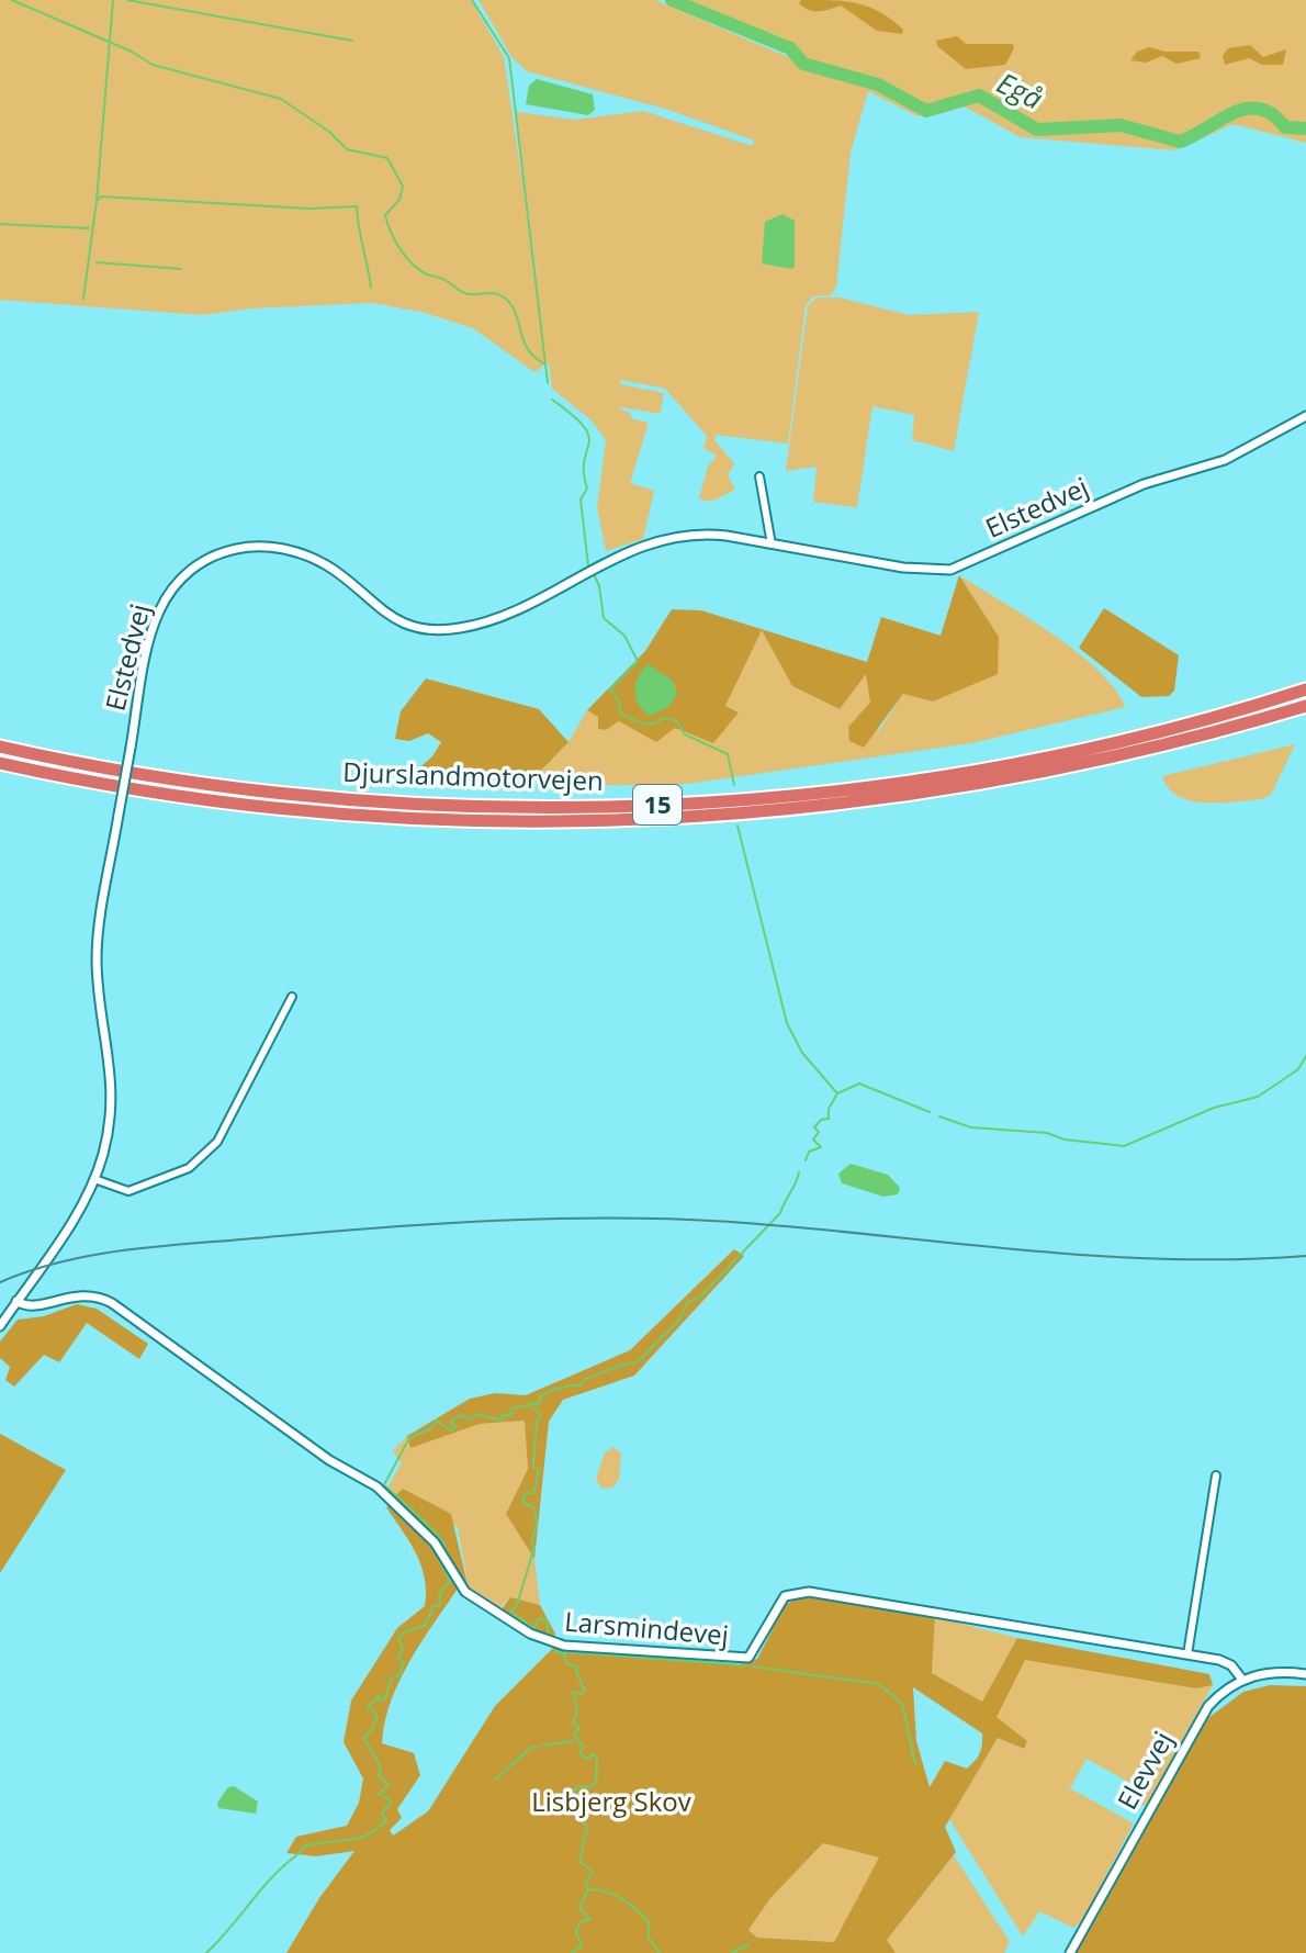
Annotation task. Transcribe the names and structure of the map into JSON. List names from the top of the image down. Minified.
{"streets":{"highway":["Djurslandmotorvejen","15"],"street":["Elstedvej","Larsmindevej","Elevvej"]},"crossings":[["Elstedvej","Larsmindevej"],["Larsmindevej","Elevvej"]],"water":["Egå"],"parks":["Lisbjerg Skov"]}
